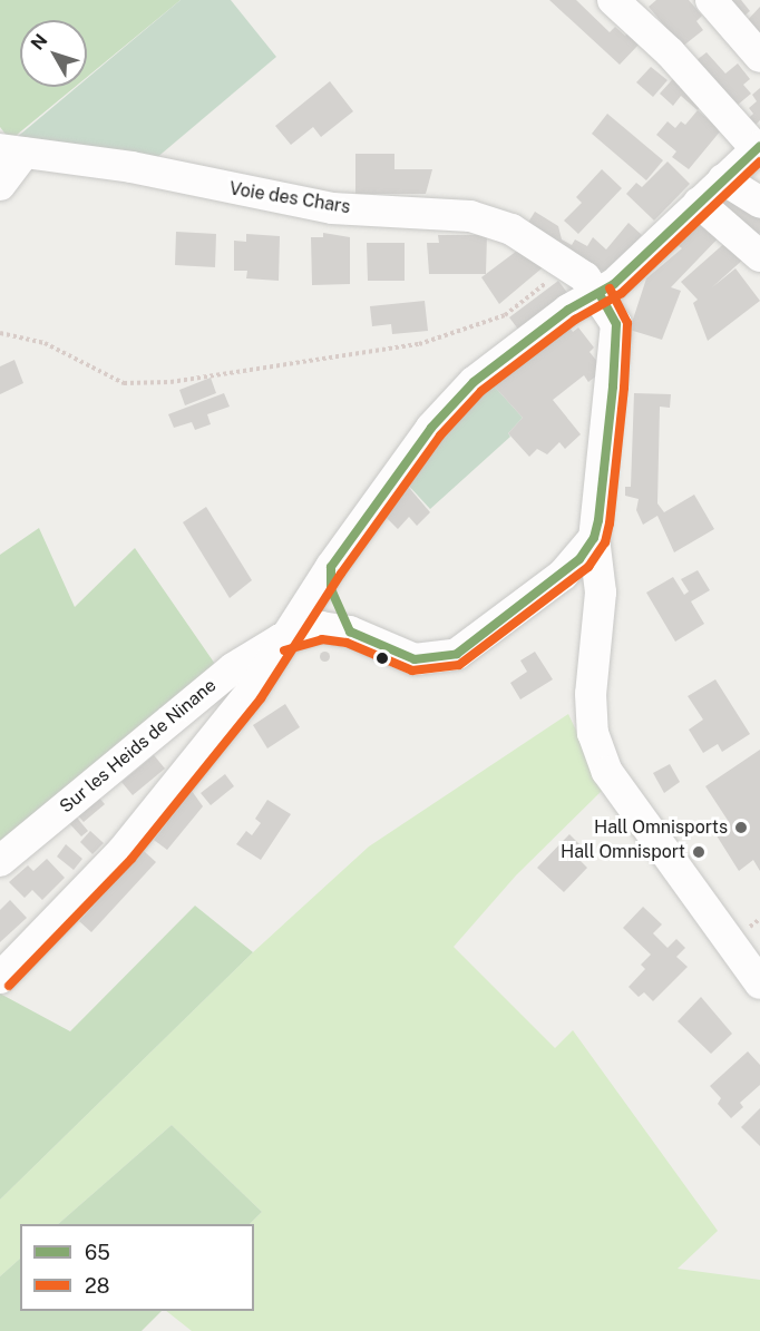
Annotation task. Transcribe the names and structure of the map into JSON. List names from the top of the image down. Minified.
{"streets":{"street":["Voie des Chars","Sur les Heids de Ninane"]},"places":["Hall Omnisports","Hall Omnisport"],"lines":["transit line 65","transit line 28"],"legend":["65","28"],"north":"top left"}
